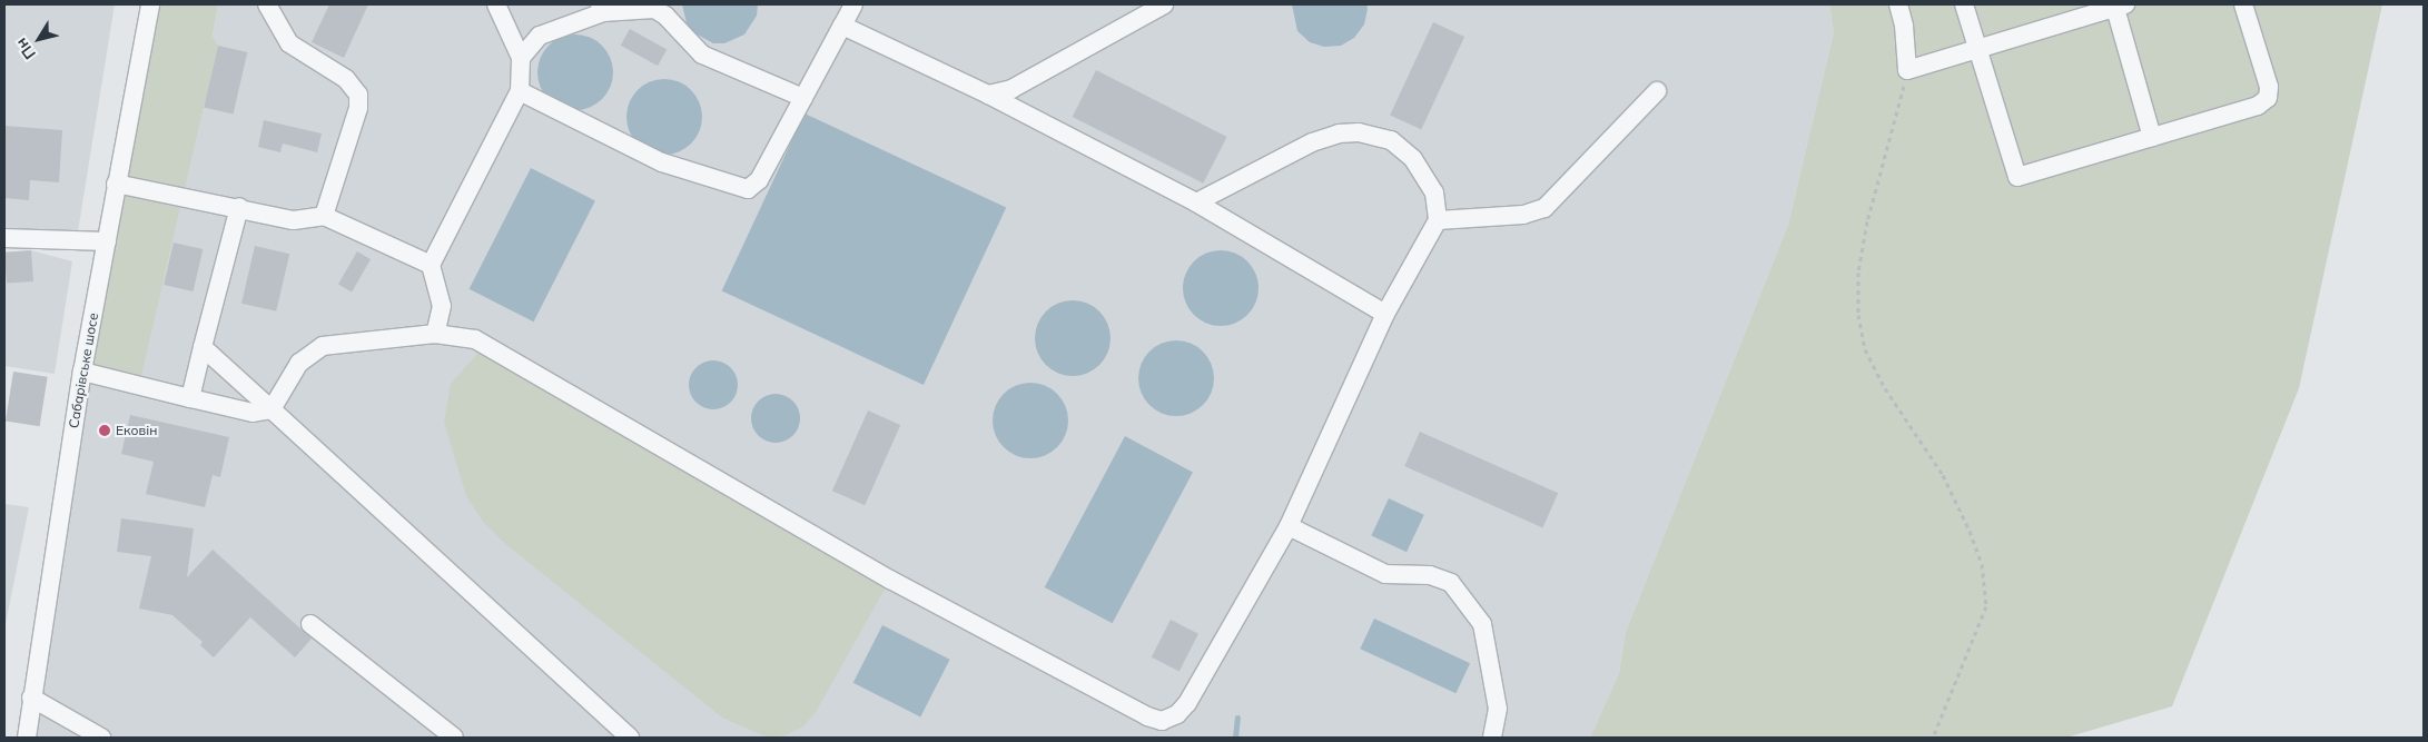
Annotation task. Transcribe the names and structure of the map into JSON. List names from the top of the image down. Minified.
{"streets":{"street":["Сабарівське шосе"]},"places":["Ековін"],"north":"bottom left"}
